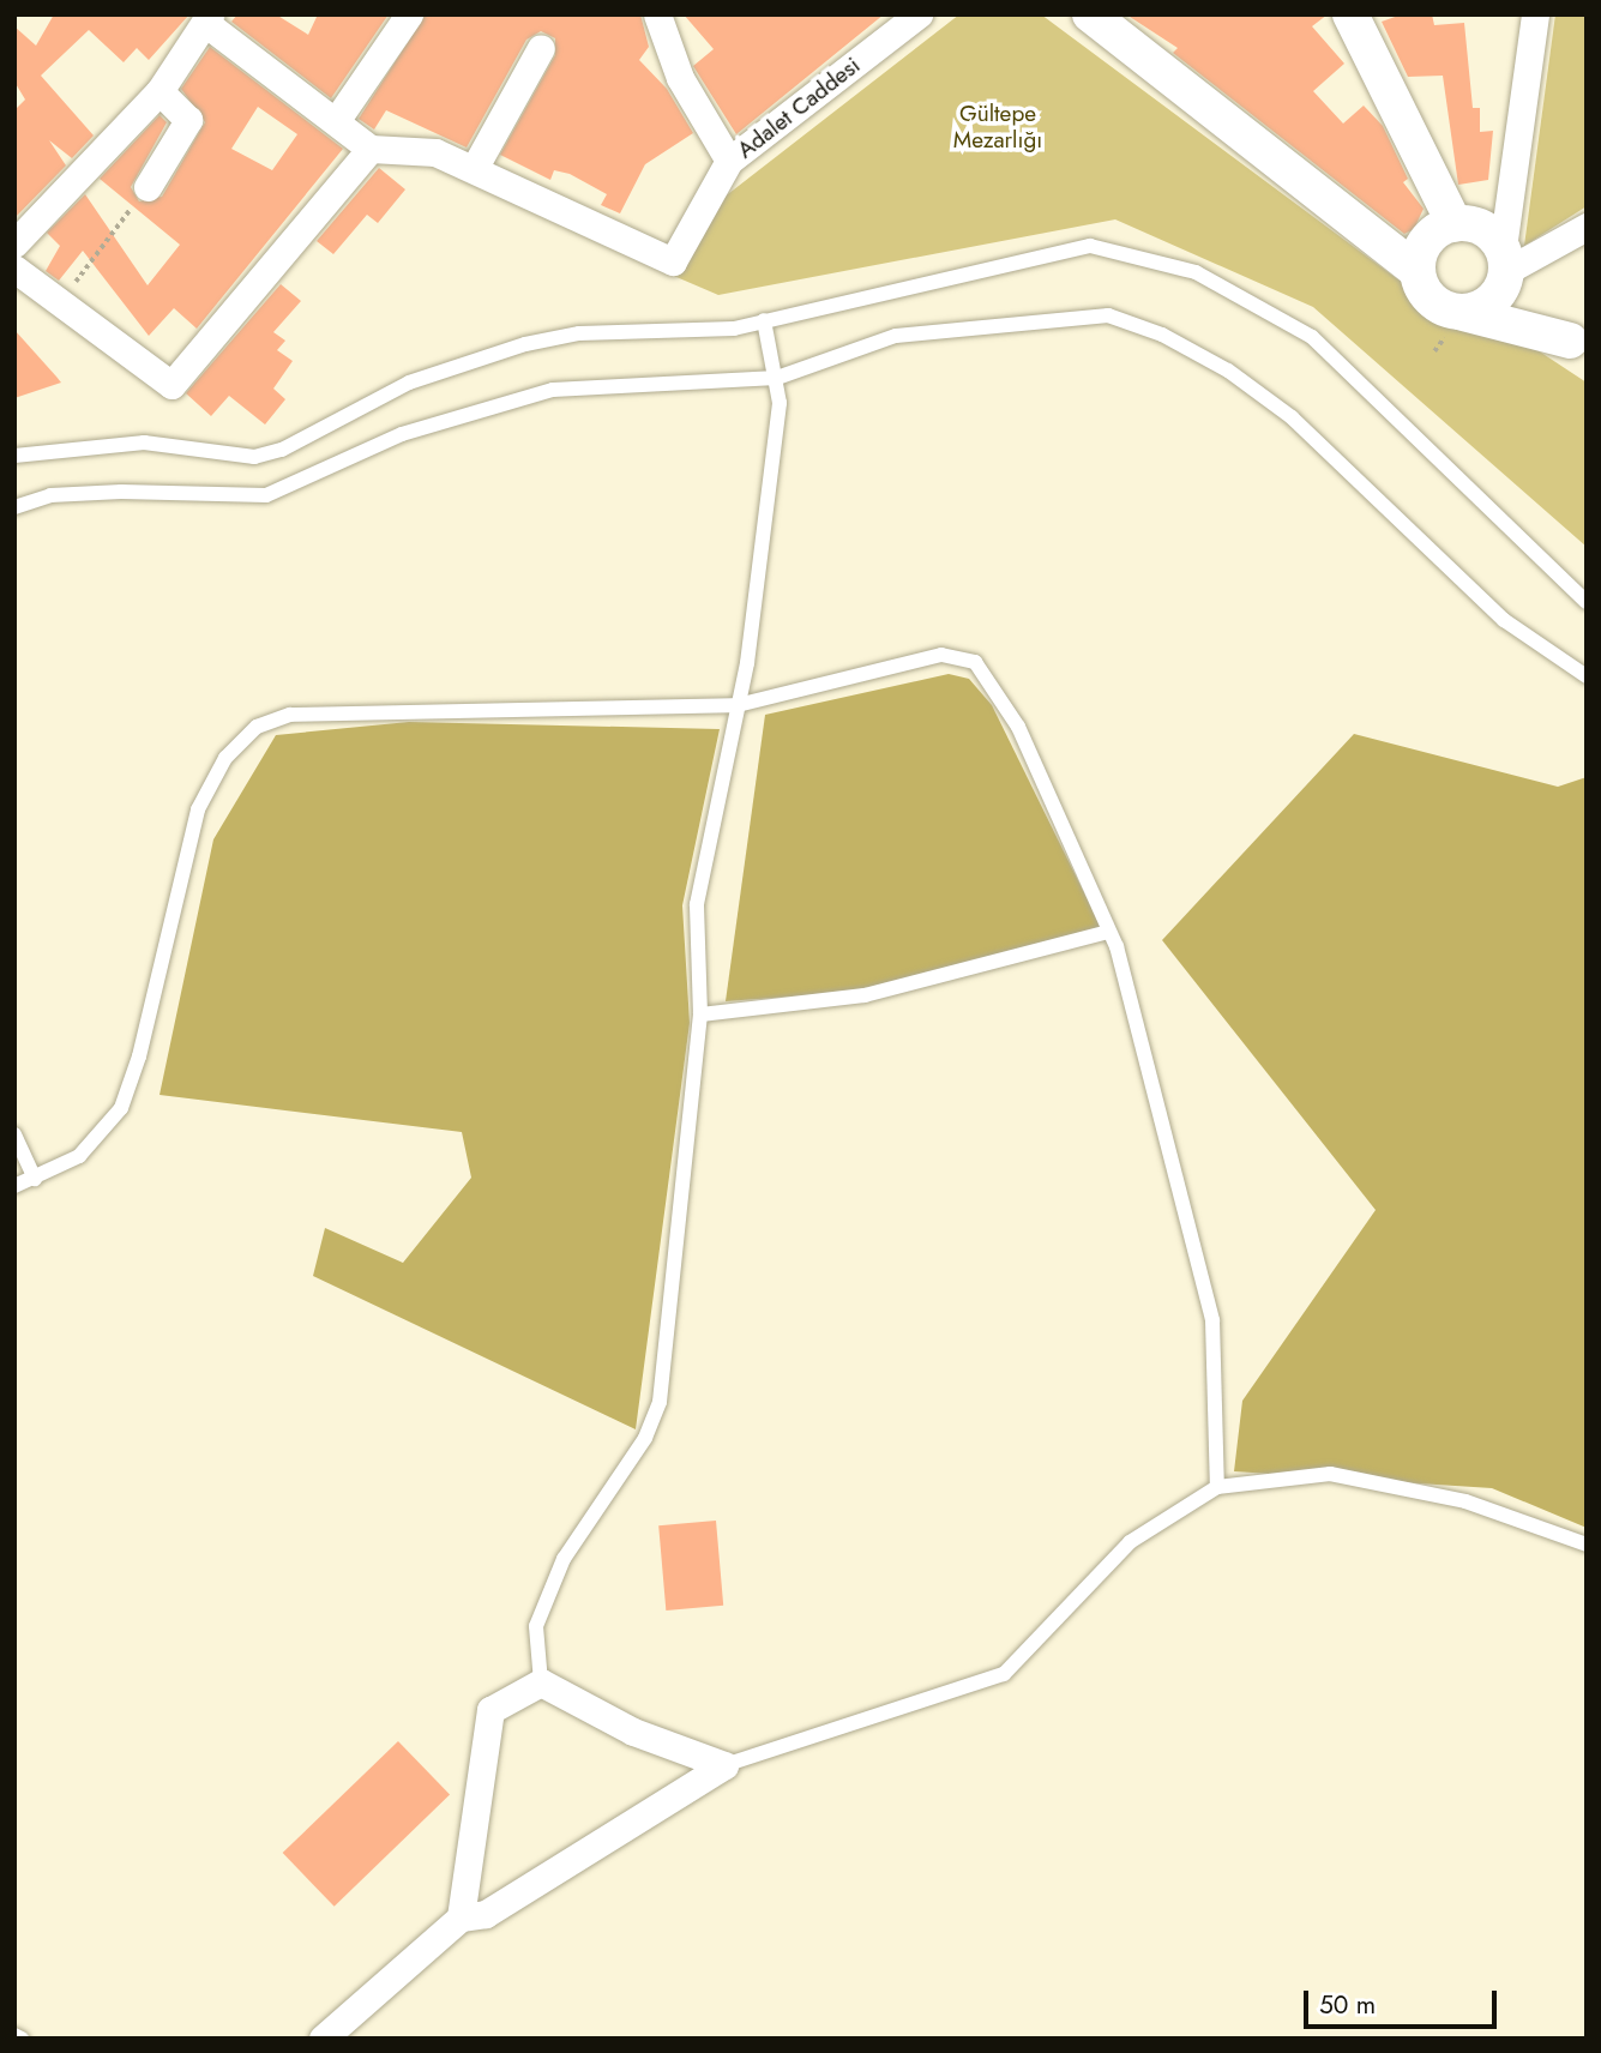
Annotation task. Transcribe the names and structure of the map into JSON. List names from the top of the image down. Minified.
{"streets":{"street":["Adalet Caddesi"]},"parks":["Gültepe Mezarlığı"],"scale_bar":"50 m"}
